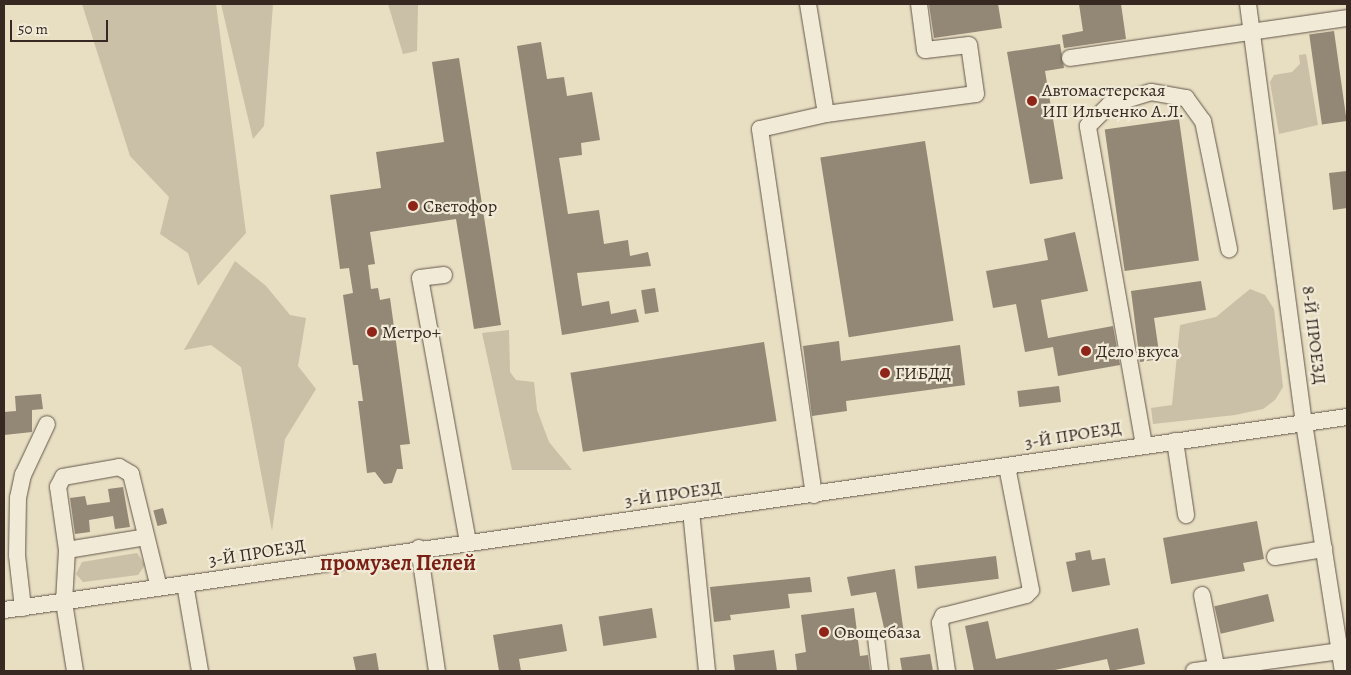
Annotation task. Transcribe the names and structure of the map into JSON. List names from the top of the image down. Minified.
{"streets":{"street":["8-Й ПРОЕЗД","3-Й ПРОЕЗД"]},"crossings":[["8-Й ПРОЕЗД","3-Й ПРОЕЗД"]],"districts":["промузел Пелей"],"places":["Автомастерская ИП Ильченко А.Л.","Светофор","Метро+","Дело вкуса","ГИБДД","Овощебаза"],"scale_bar":"50 m"}
